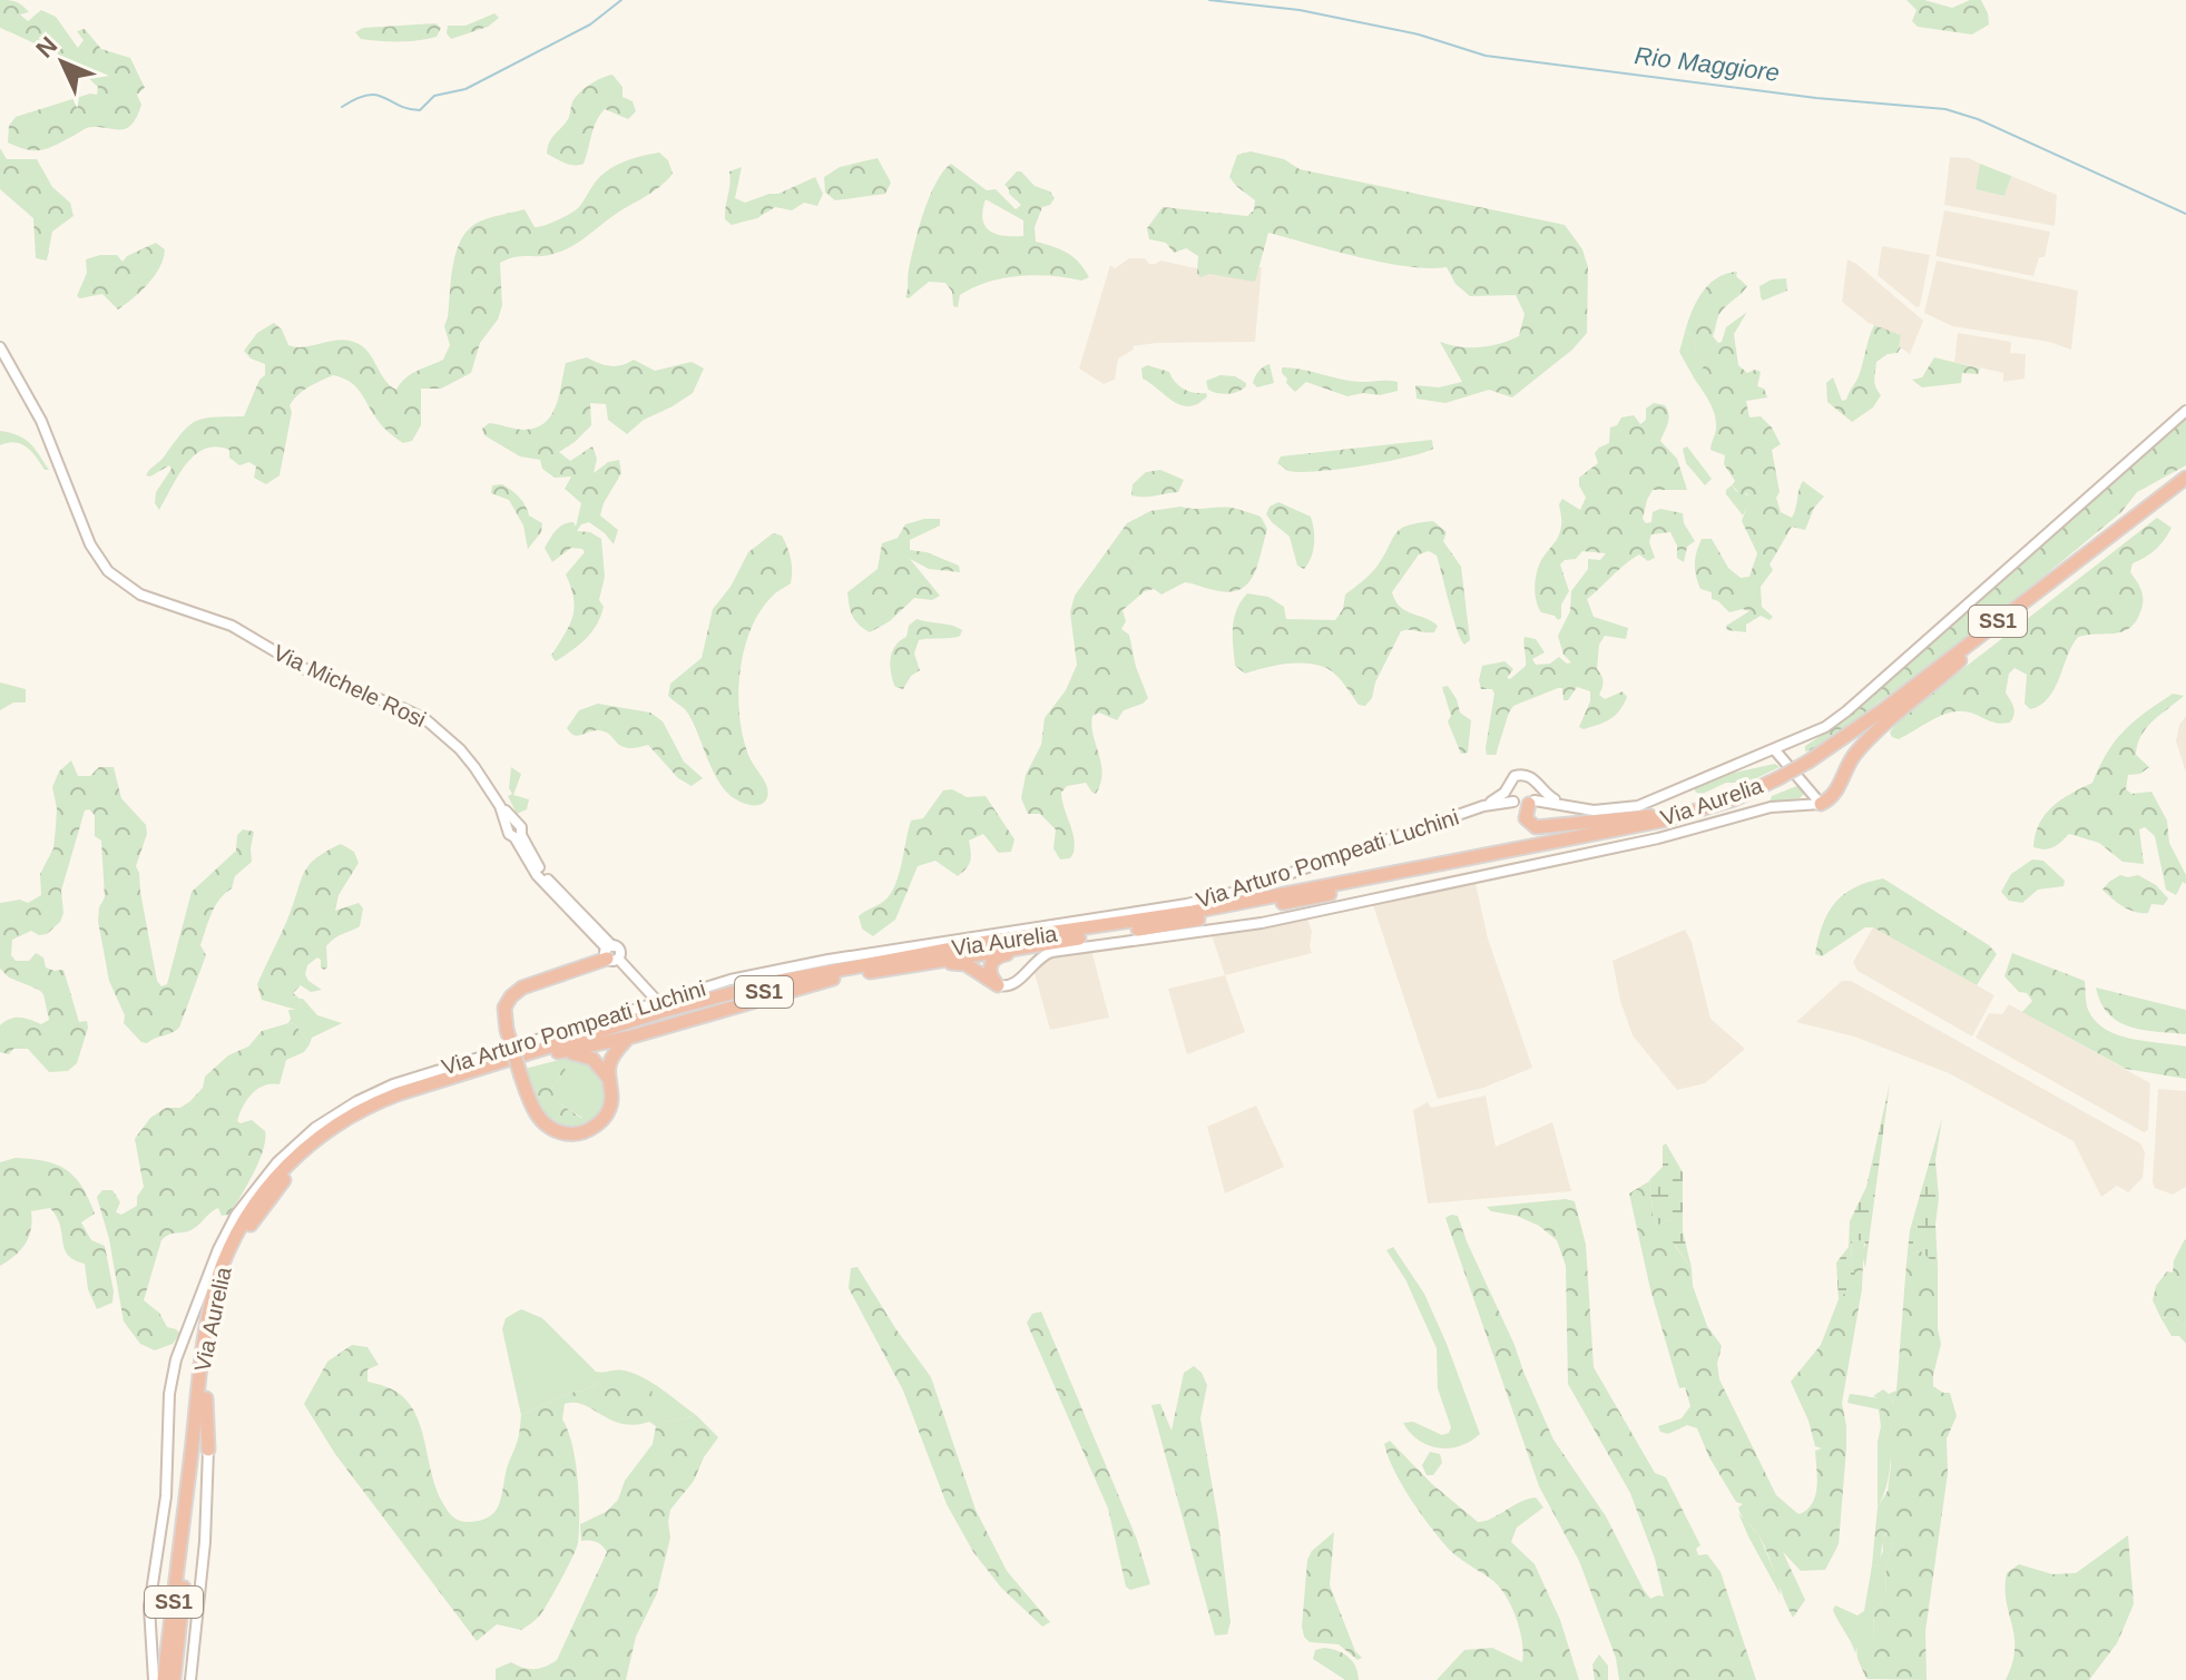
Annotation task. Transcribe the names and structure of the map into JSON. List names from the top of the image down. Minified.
{"streets":{"highway":["SS1","Via Aurelia"],"street":["Via Michele Rosi","Via Arturo Pompeati Luchini"]},"crossings":[["Via Michele Rosi","Via Arturo Pompeati Luchini"]],"water":["Rio Maggiore"],"north":"top left"}
